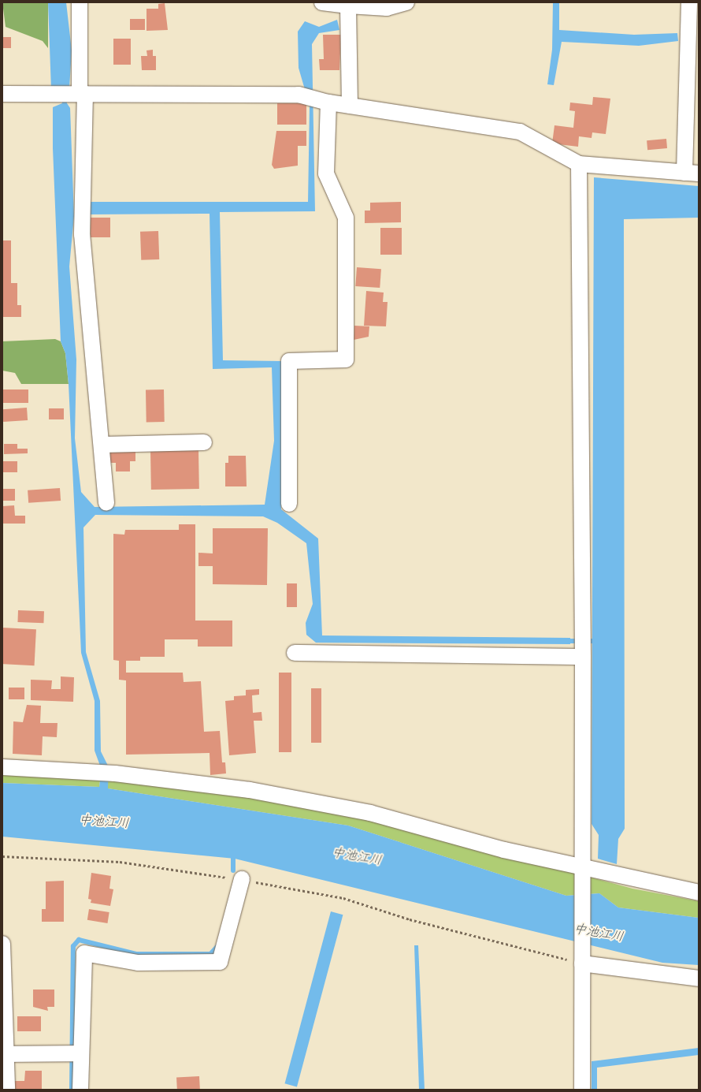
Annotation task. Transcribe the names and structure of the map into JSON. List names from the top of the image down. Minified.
{"water":["中池江川"]}
